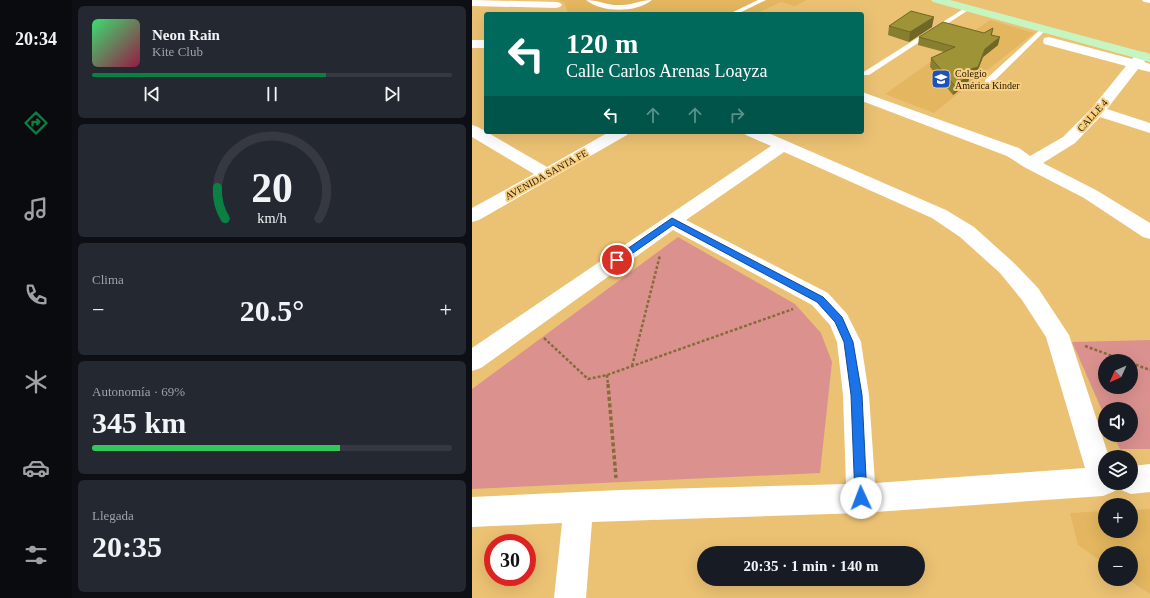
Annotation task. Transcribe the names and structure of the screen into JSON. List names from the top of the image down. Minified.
{"streets":{"street":["CALLE 4","AVENIDA SANTA FE"]},"places":{"school or university":["Colegio América Kinder"]},"north":"bottom left","page":{"tabs":"20:34","turn":["120 m","Calle Carlos Arenas Loayza"],"song":["Neon Rain","Kite Club"],"tile":["Clima",["Autonomía · 69%","345 km"],["Llegada","20:35"]],"heat":["−","20.5°","+"],"map_buttons":["+","−"],"limit":"30","trip":"20:35 · 1 min · 140 m","gauge":["20","km/h"]}}
